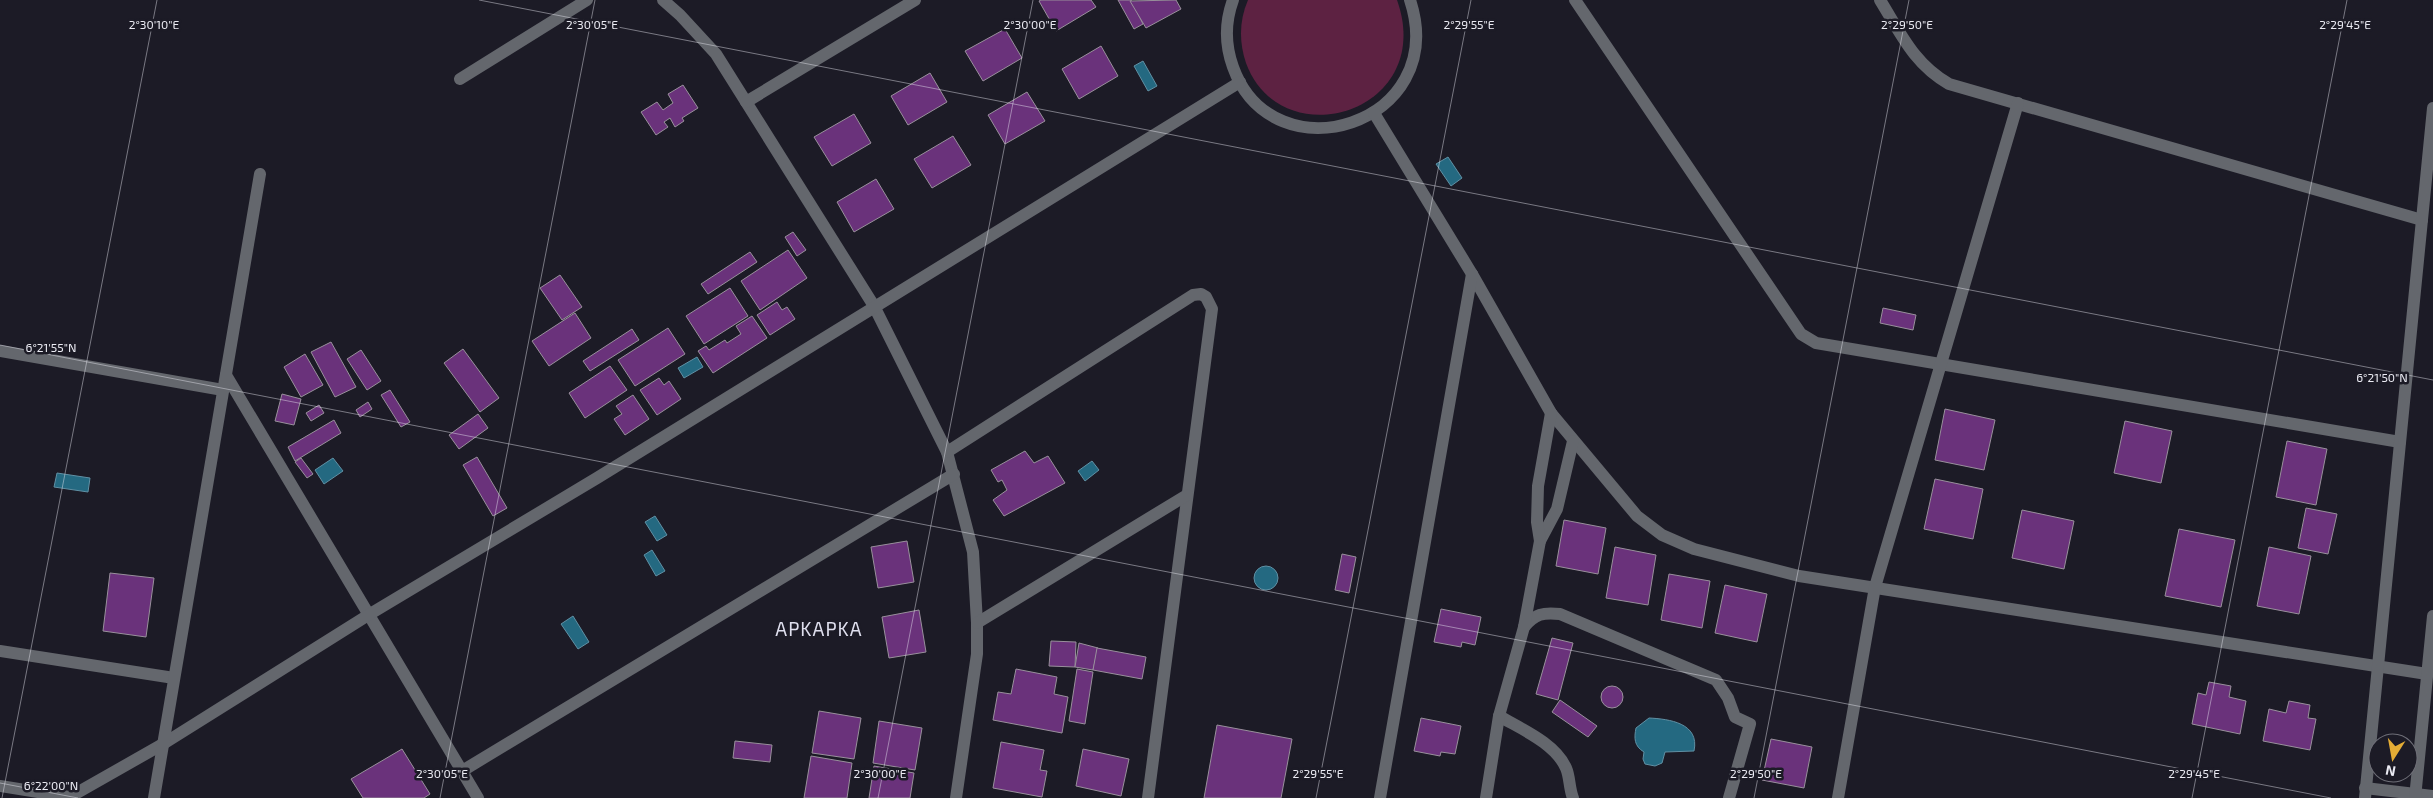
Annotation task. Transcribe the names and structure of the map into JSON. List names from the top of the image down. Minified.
{"districts":["APKAPKA"],"north":"bottom","coordinates":["2°30'05\"E","2°30'00\"E","2°29'55\"E","2°29'50\"E","2°30'10\"E","2°29'45\"E","6°21'55\"N","6°21'50\"N","6°22'00\"N"]}
